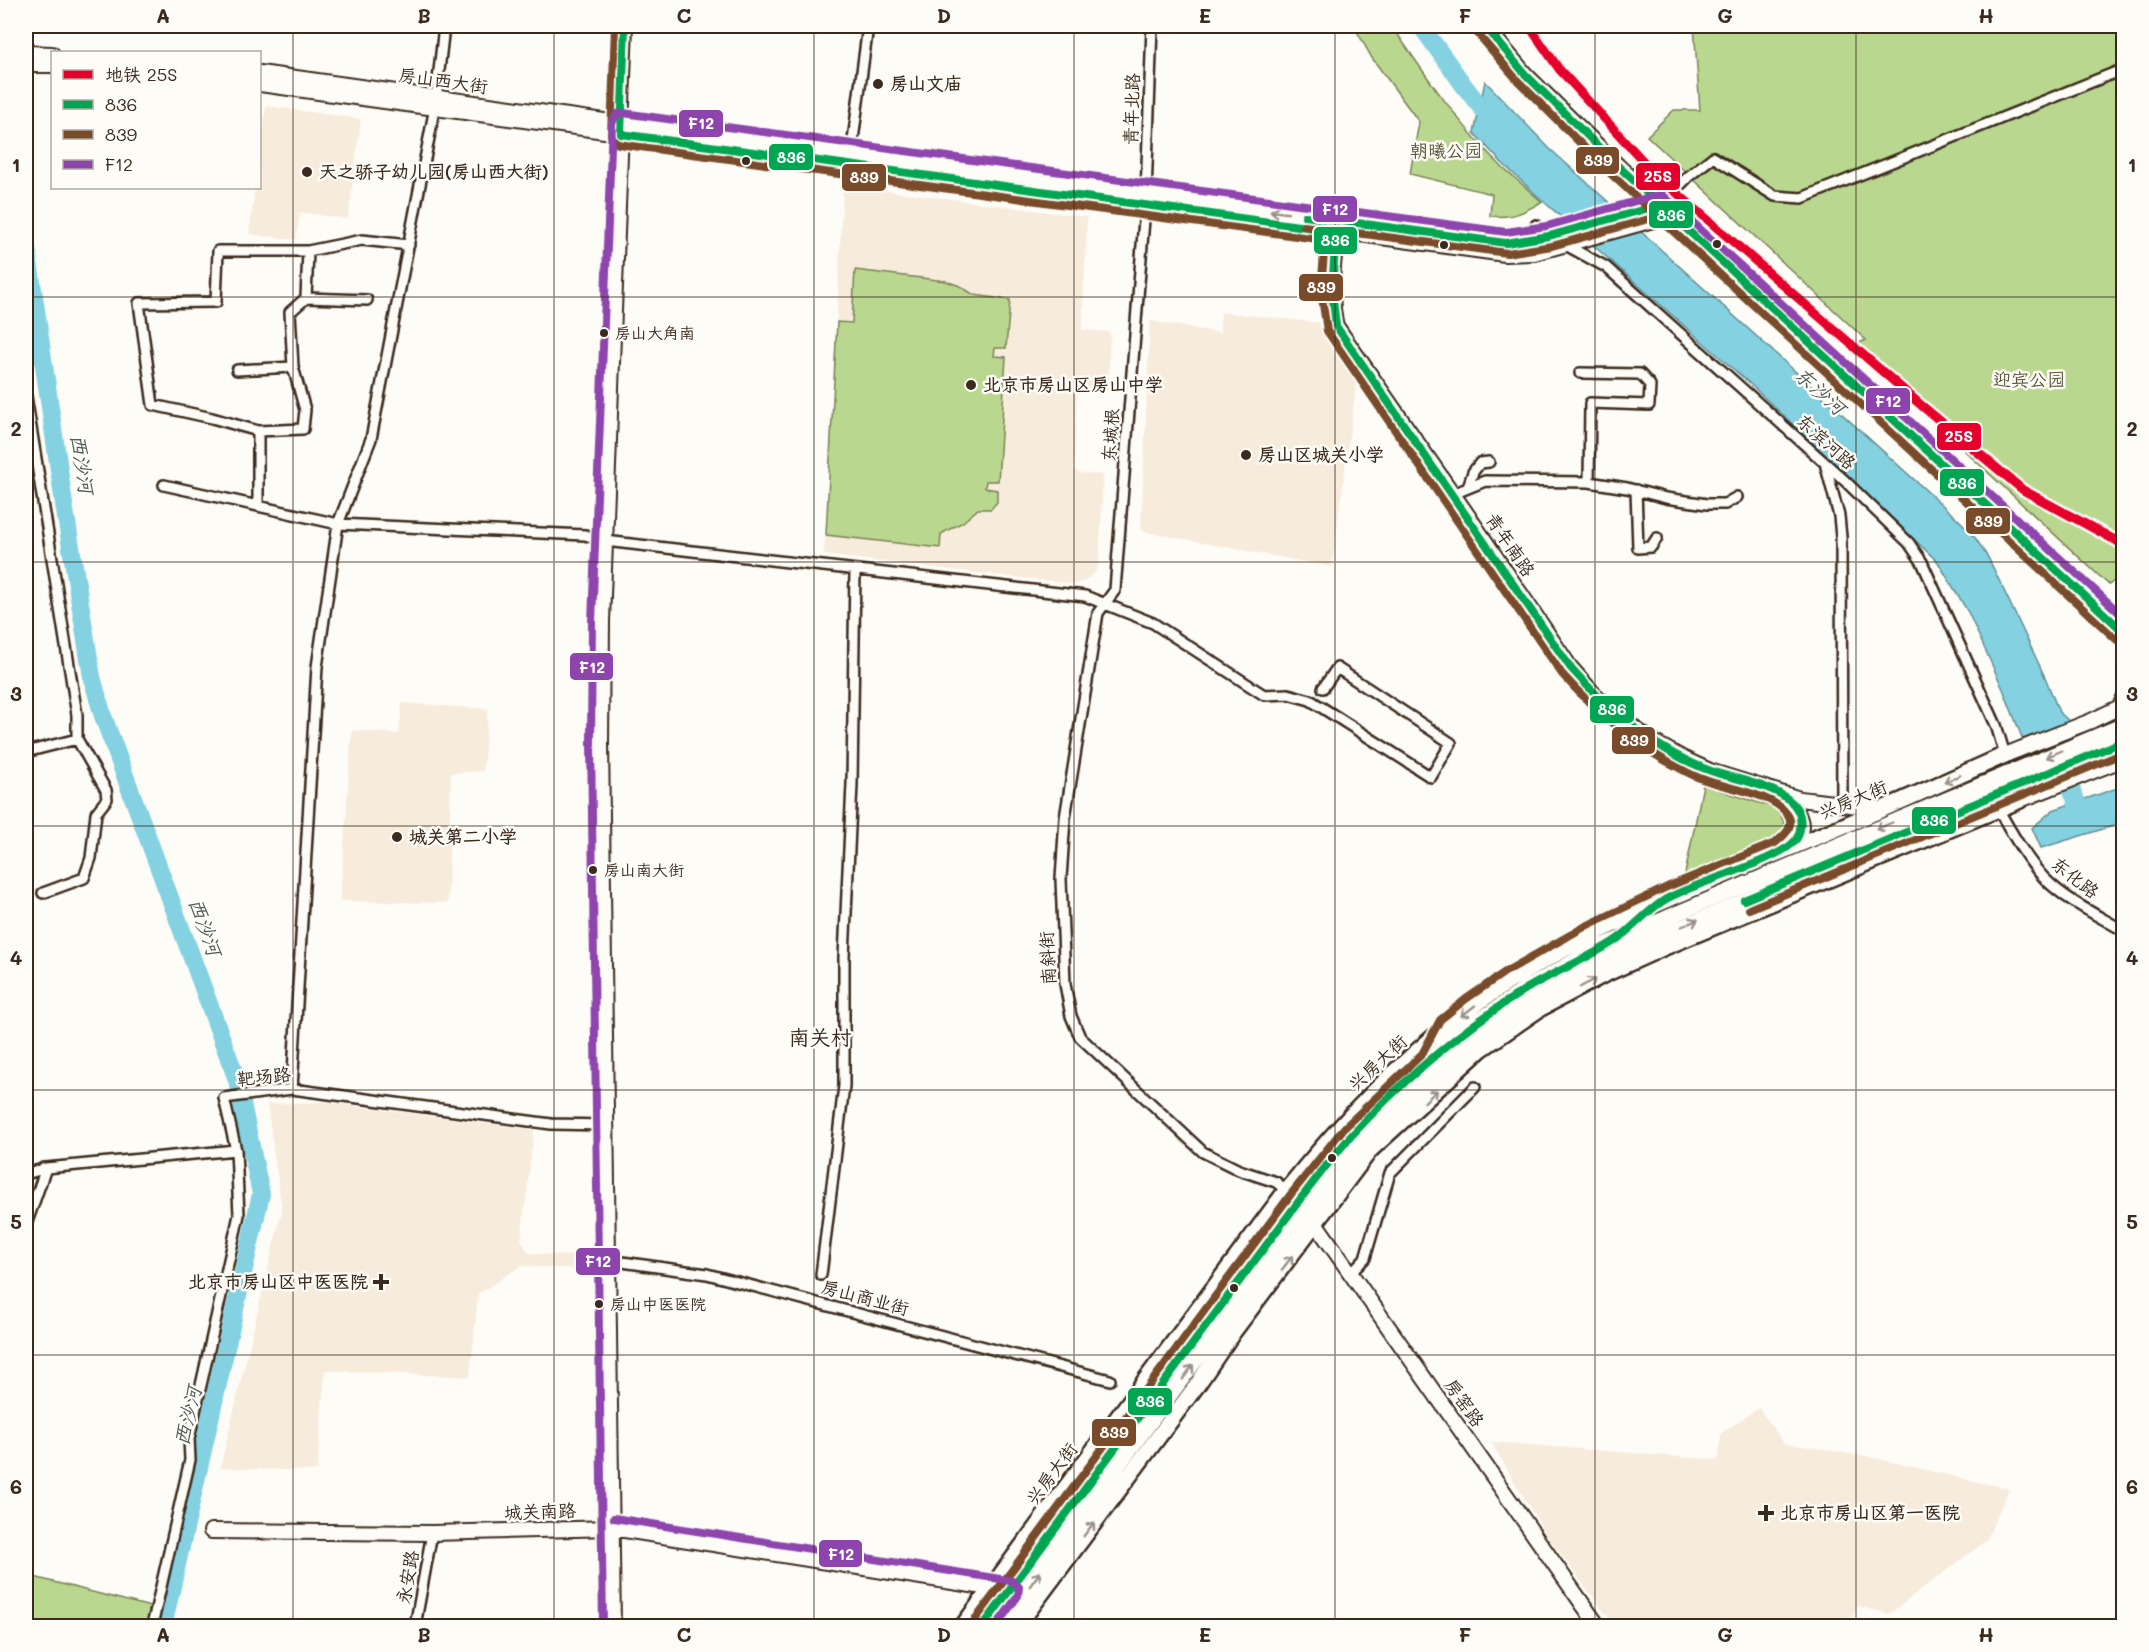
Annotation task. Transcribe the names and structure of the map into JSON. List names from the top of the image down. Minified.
{"streets":{"main road":["房山西大街","青年南路","兴房大街","房窑路","城关南路"],"street":["青年北路","东城根","东滨河路","东化路","南斜街","靶场路","房山商业街","永安路"]},"crossings":[["房山西大街","青年北路"],["房山西大街","东城根"],["房山西大街","青年南路"],["青年北路","东城根"],["东城根","南斜街"],["东滨河路","兴房大街"],["青年南路","兴房大街"],["兴房大街","南斜街"],["兴房大街","房窑路"],["兴房大街","城关南路"],["南斜街","房窑路"],["城关南路","永安路"]],"districts":["南关村"],"water":["东沙河","西沙河"],"parks":["朝曦公园","迎宾公园"],"places":{"other":["房山文庙","天之骄子幼儿园(房山西大街)","房山大角南","北京市房山区房山中学","房山区城关小学","城关第二小学","房山南大街","房山中医医院"],"health":["北京市房山区中医医院","北京市房山区第一医院"]},"lines":["metro line 25S","transit line 836","transit line 839","transit line F12"],"legend":["地铁 25S","836","839","F12"],"grid":{"columns":["A","B","C","D","E","F","G","H"],"rows":["1","2","3","4","5","6"]}}
